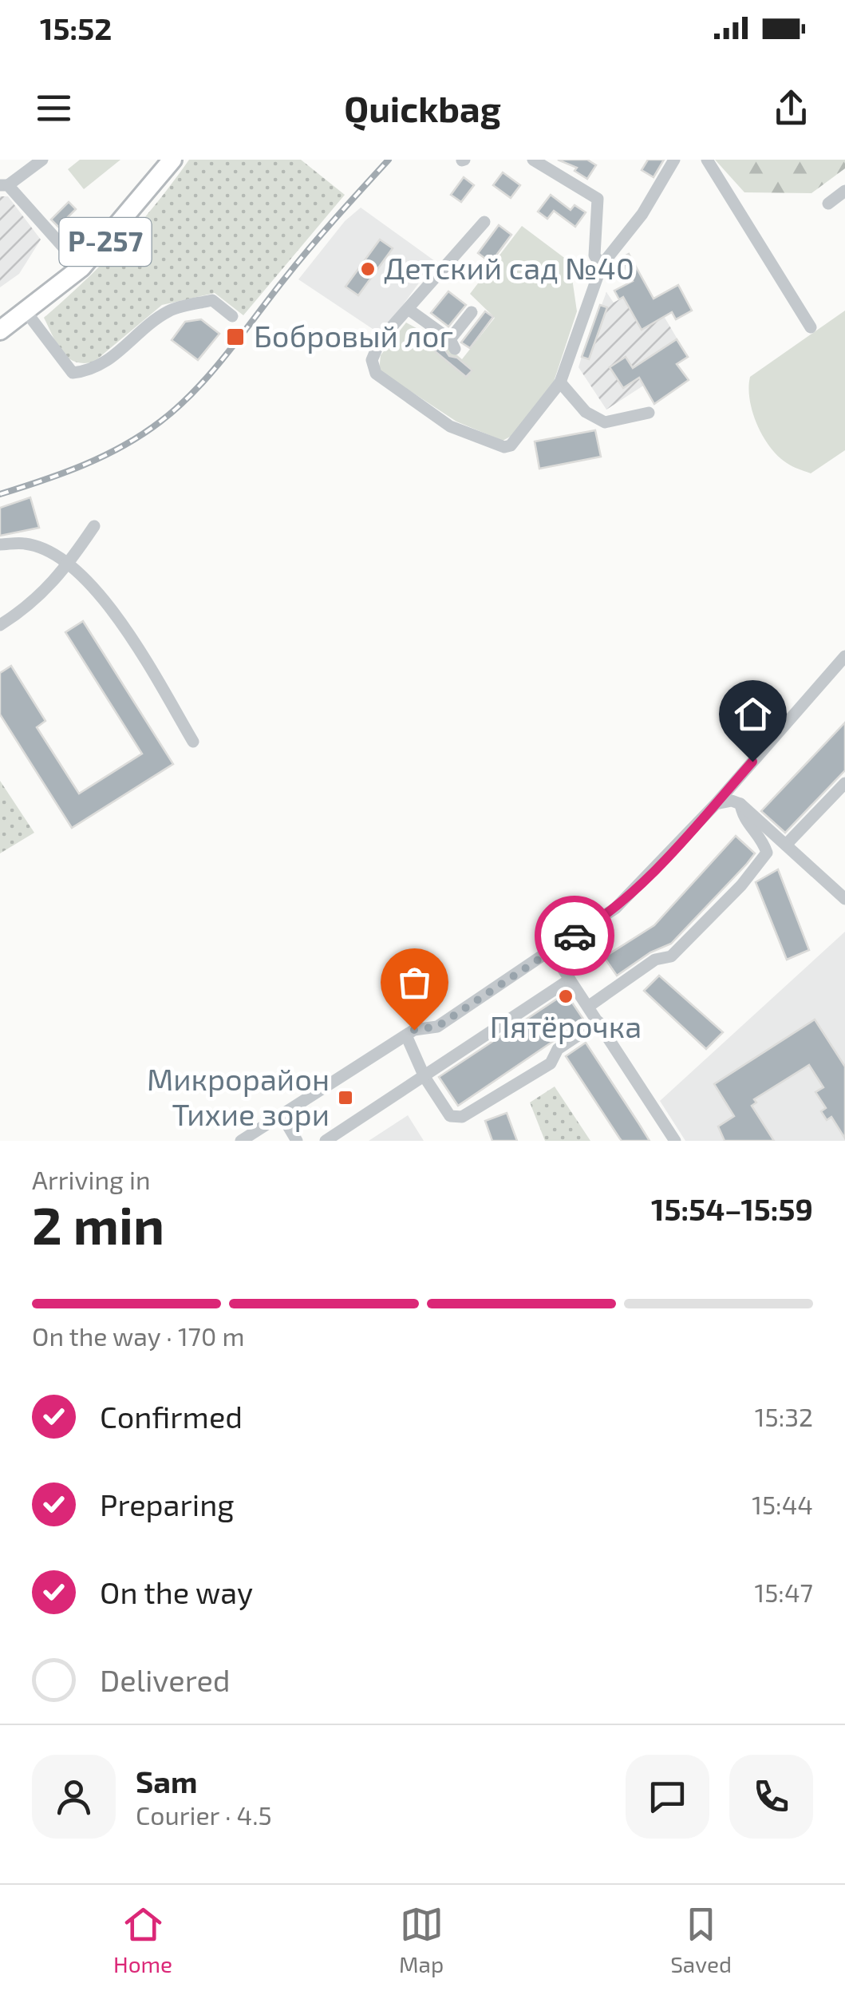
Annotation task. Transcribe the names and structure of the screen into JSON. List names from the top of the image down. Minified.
{"streets":{"highway":["Р-257"]},"places":{"other":["Детский сад №40","Пятёрочка"],"transit":["Бобровый лог","Микрорайон Тихие зори"]},"page":{"status":"15:52","header":"Quickbag","heading":["2 min","Arriving in","15:54–15:59"],"panel":["Sam","Courier · 4.5"],"bar":"On the way · 170 m","list":[["Confirmed","15:32"],["Preparing","15:44"],["On the way","15:47"],"Delivered"],"tabs":["Home","Map","Saved"]}}
